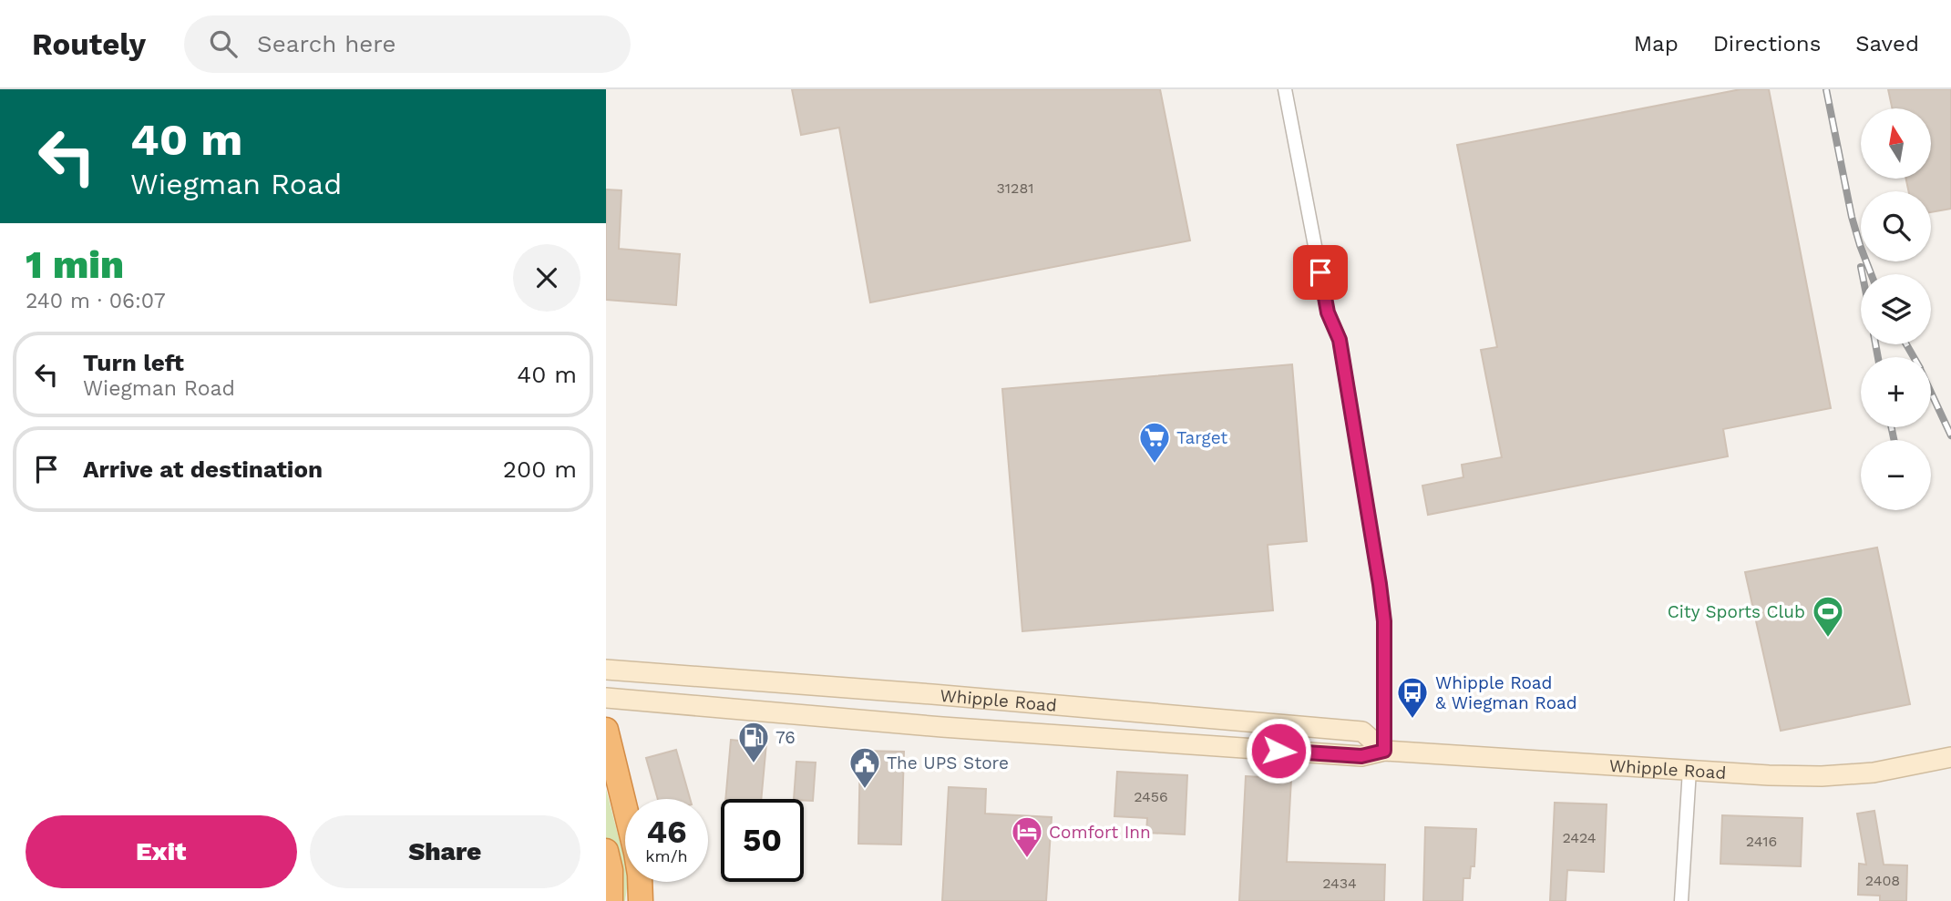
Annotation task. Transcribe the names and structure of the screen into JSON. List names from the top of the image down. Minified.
{"streets":{"main road":["Whipple Road"]},"places":{"supermarket":["Target"],"sports":["City Sports Club"],"bus stop":["Whipple Road & Wiegman Road"],"fuel station":["76"],"public building":["The UPS Store"],"hotel":["Comfort Inn"]},"house_numbers":["31281","2456","2424","2416","2408","2434"],"north":"top","page":{"header":"Routely","search":"Search here","nav":["Map","Directions","Saved"],"turn":["40 m","Wiegman Road"],"map_buttons":["+","−"],"heading":["1 min","240 m · 06:07"],"list":[{"name":"Turn left","note":"Wiegman Road","value":"40 m"},{"name":"Arrive at destination","value":"200 m"}],"speed":"46 km/h","limit":"50","buttons":["Exit","Share"]}}
